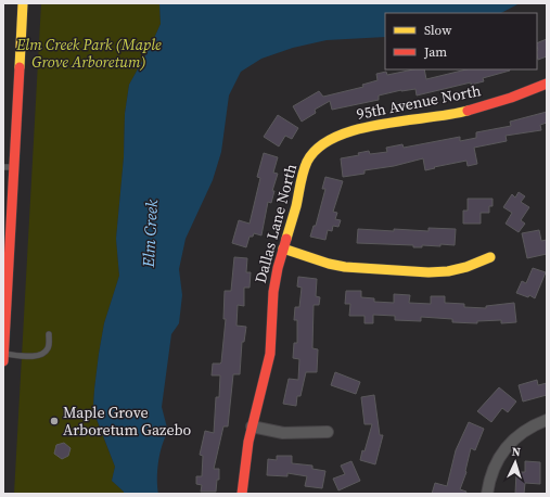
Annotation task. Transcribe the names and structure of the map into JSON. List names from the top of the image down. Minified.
{"streets":{"street":["95th Avenue North","Dallas Lane North"]},"crossings":[["95th Avenue North","Dallas Lane North"]],"water":["Elm Creek"],"parks":["Elm Creek Park (Maple Grove Arboretum)"],"places":["Maple Grove Arboretum Gazebo"],"legend":["Slow","Jam"],"north":"top"}
